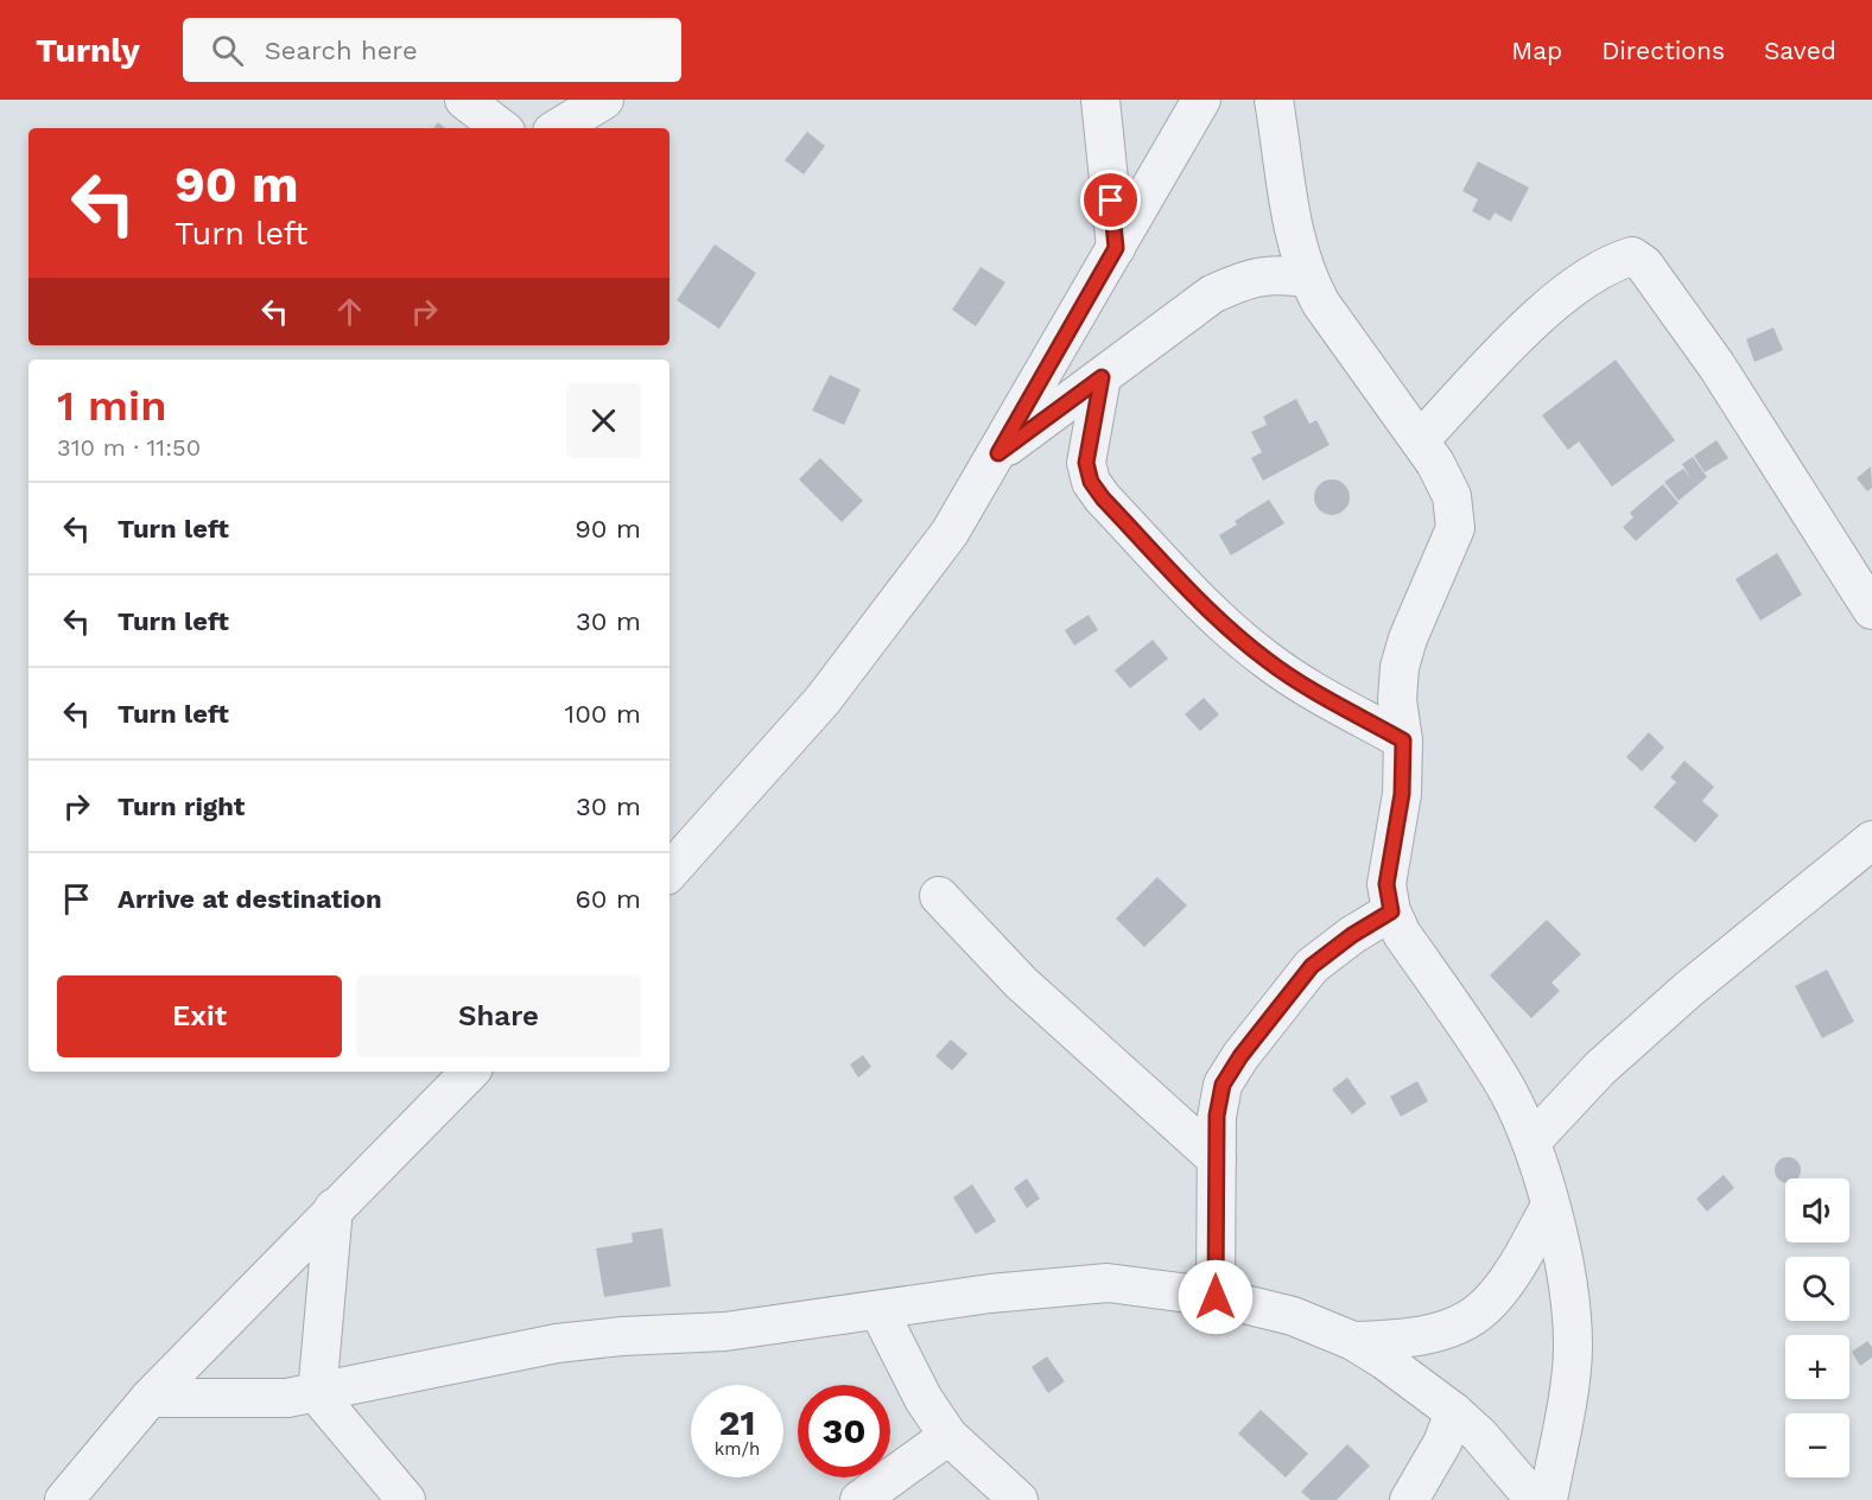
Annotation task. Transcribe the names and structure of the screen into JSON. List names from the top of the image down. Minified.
{"page":{"header":"Turnly","search":"Search here","nav":["Map","Directions","Saved"],"turn":["90 m","Turn left"],"heading":["1 min","310 m · 11:50"],"list":[{"name":"Turn left","value":"90 m"},{"name":"Turn left","value":"30 m"},{"name":"Turn left","value":"100 m"},{"name":"Turn right","value":"30 m"},{"name":"Arrive at destination","value":"60 m"}],"buttons":["Exit","Share"],"map_buttons":["+","−"],"speed":"21 km/h","limit":"30"}}
